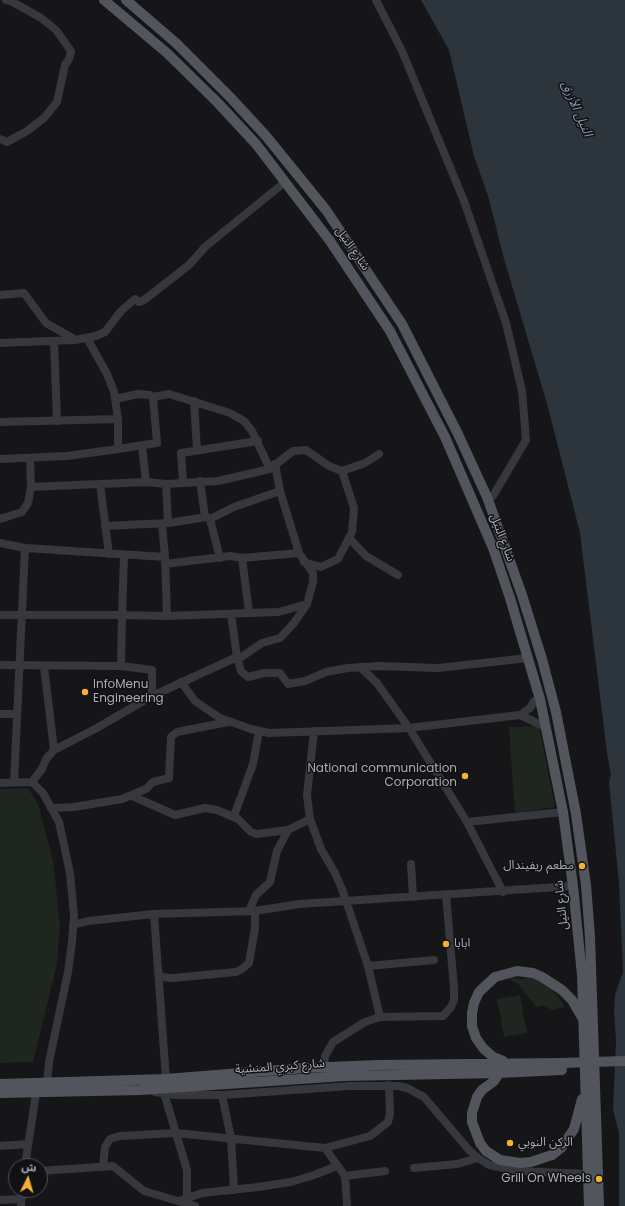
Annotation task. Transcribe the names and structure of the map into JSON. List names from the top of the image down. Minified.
{"streets":{"main road":["شارع النيل","شارع كبري المنشية"]},"water":["النيل الأزرق"],"places":["InfoMenu Engineering","National communication Corporation","مطعم ريفيندال","ابابا","الركن النوبي","Grill On Wheels"],"north":"top"}
